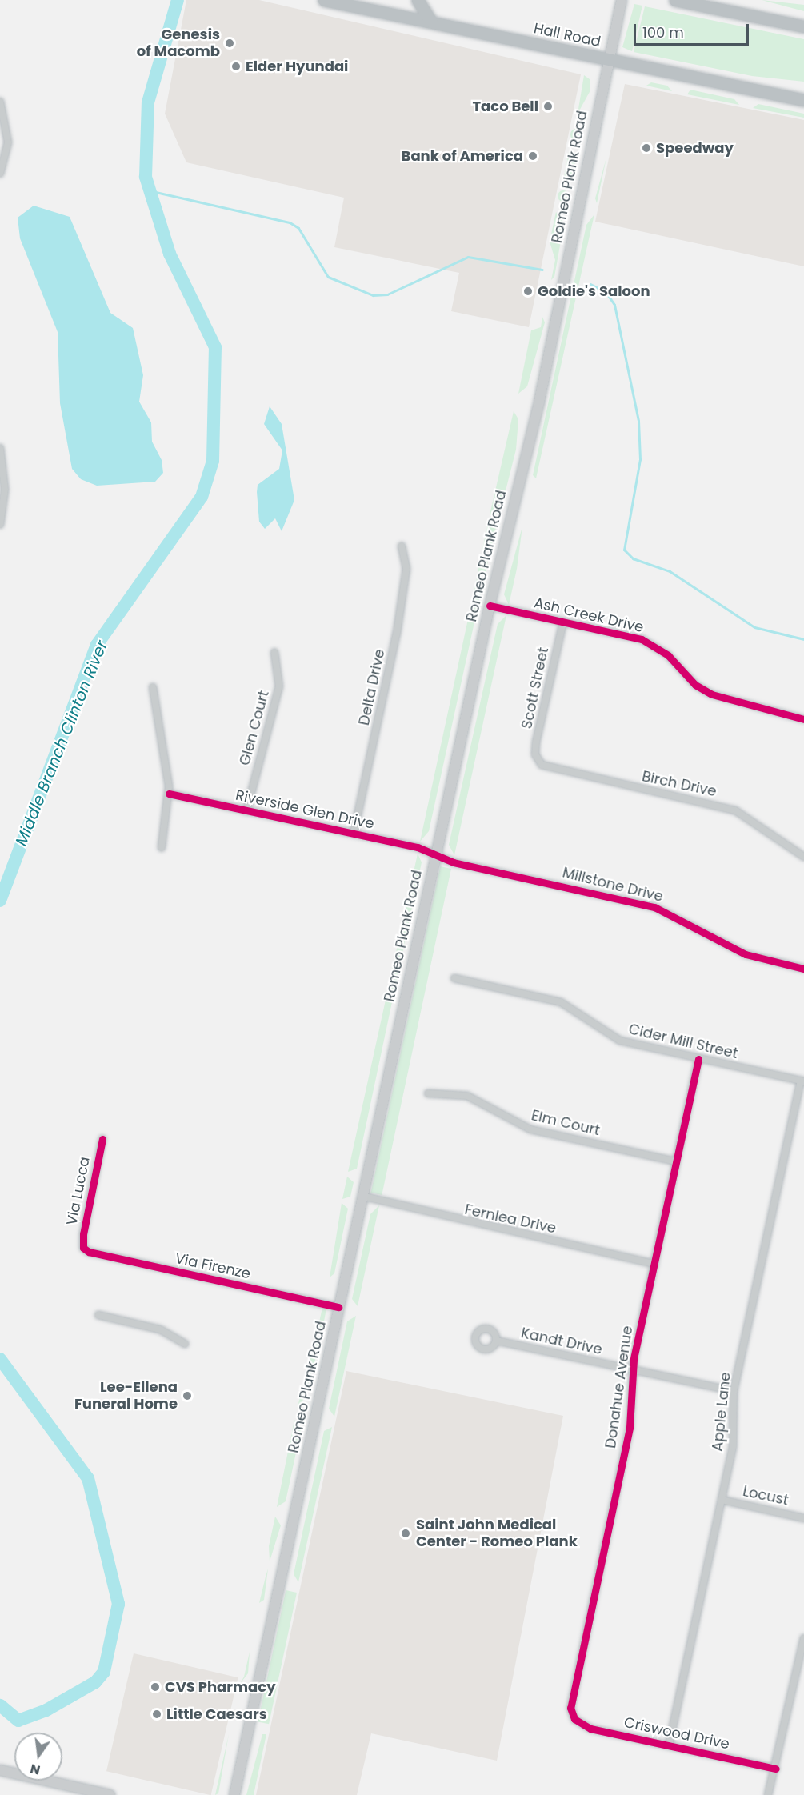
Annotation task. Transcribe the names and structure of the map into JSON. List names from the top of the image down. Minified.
{"streets":{"highway":["Hall Road"],"main road":["Romeo Plank Road"],"street":["Ash Creek Drive","Delta Drive","Scott Street","Glen Court","Birch Drive","Riverside Glen Drive","Millstone Drive","Cider Mill Street","Elm Court","Via Lucca","Fernlea Drive","Via Firenze","Kandt Drive","Donahue Avenue","Apple Lane","Locust","Criswood Drive"]},"crossings":[["Hall Road","Romeo Plank Road"],["Romeo Plank Road","Ash Creek Drive"],["Romeo Plank Road","Riverside Glen Drive"],["Romeo Plank Road","Millstone Drive"],["Romeo Plank Road","Fernlea Drive"],["Romeo Plank Road","Via Firenze"],["Ash Creek Drive","Scott Street"],["Delta Drive","Riverside Glen Drive"],["Scott Street","Birch Drive"],["Glen Court","Riverside Glen Drive"],["Riverside Glen Drive","Millstone Drive"],["Cider Mill Street","Donahue Avenue"],["Cider Mill Street","Apple Lane"],["Elm Court","Donahue Avenue"],["Via Lucca","Via Firenze"],["Fernlea Drive","Donahue Avenue"],["Kandt Drive","Donahue Avenue"],["Kandt Drive","Apple Lane"],["Donahue Avenue","Criswood Drive"],["Apple Lane","Locust"],["Apple Lane","Criswood Drive"]],"water":["Middle Branch Clinton River"],"places":["Genesis of Macomb","Elder Hyundai","Taco Bell","Speedway","Bank of America","Goldie's Saloon","Lee-Ellena Funeral Home","Saint John Medical Center - Romeo Plank","CVS Pharmacy","Little Caesars"],"scale_bar":"100 m","north":"bottom"}
